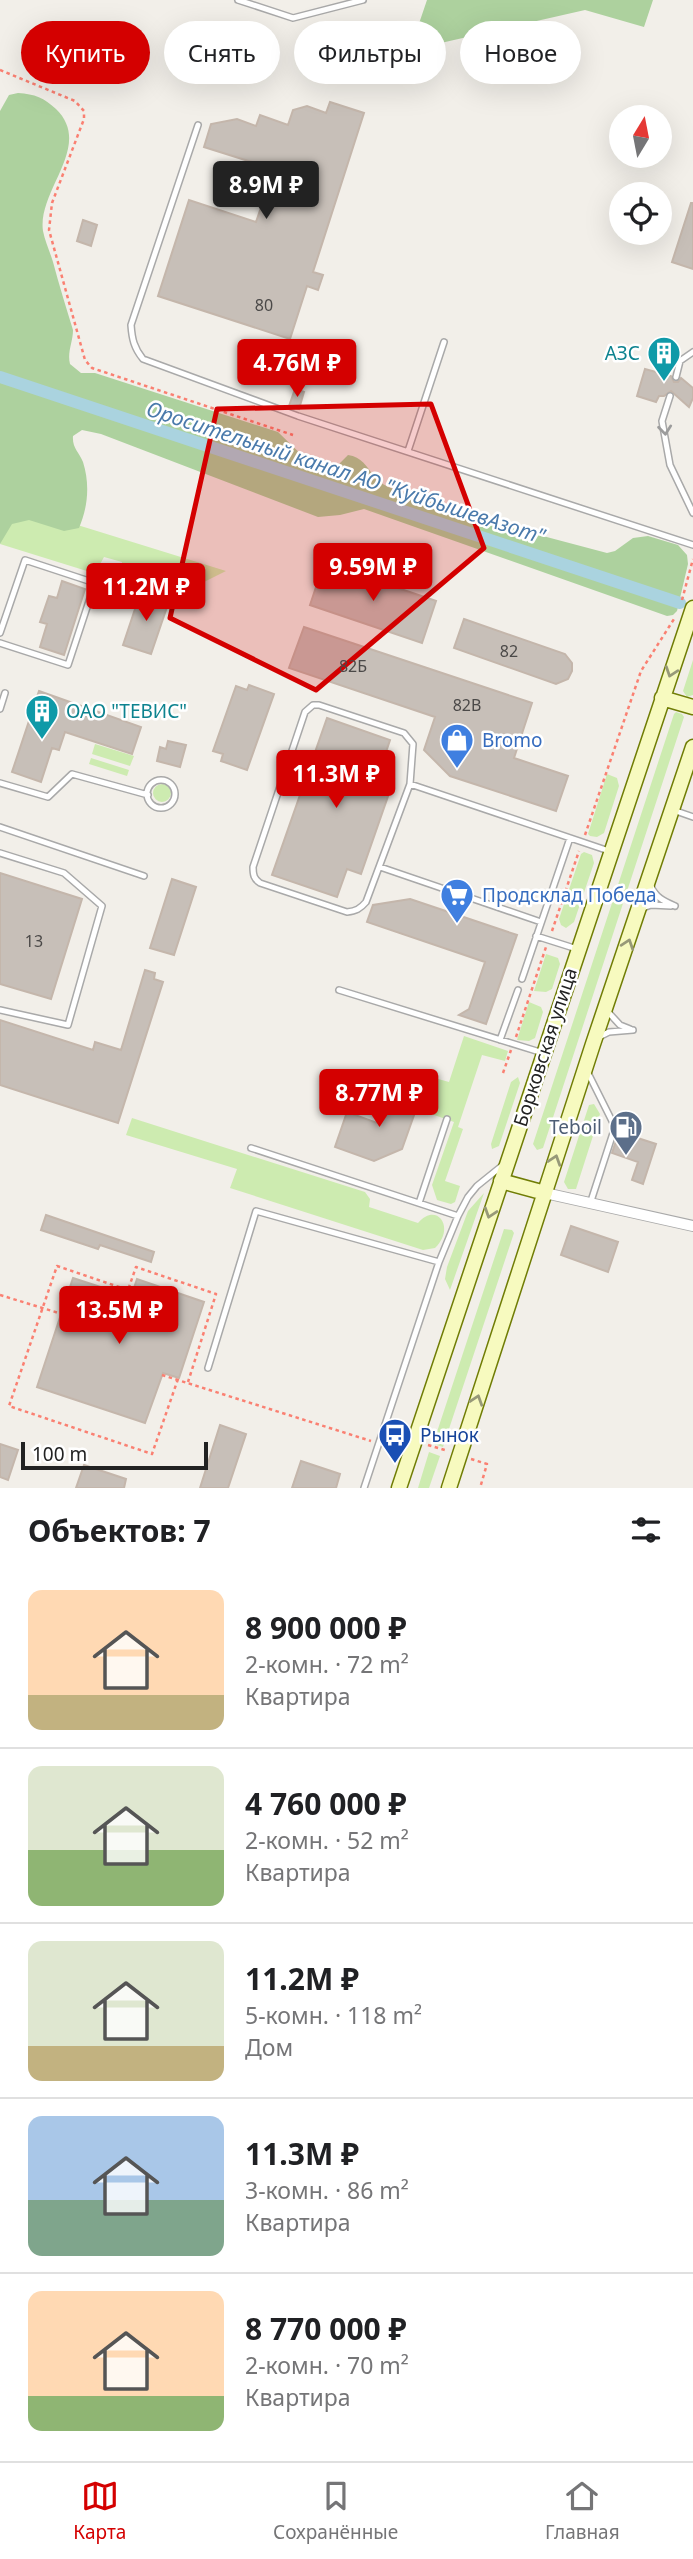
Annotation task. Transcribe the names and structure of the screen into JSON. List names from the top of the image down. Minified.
{"streets":{"main road":["Борковская улица"]},"water":["Оросительный канал АО \"КуйбышевАзот\""],"places":{"building":["АЗС","ОАО \"ТЕВИС\""],"shop":["Bromo"],"supermarket":["Продсклад Победа"],"fuel station":["Teboil"],"bus stop":["Рынок"]},"house_numbers":["80","82","82Б","82В","13"],"scale_bar":"100 m","north":"top","page":{"chip":["Купить","Снять","Фильтры","Новое"],"price":["8.9M ₽","4.76M ₽","9.59M ₽","11.2M ₽","11.3M ₽","8.77M ₽","13.5M ₽"],"scale":"100 m","heading":"Объектов: 7","list":[{"name":"8 900 000 ₽","note":"2-комн. · 72 m² · Квартира"},{"name":"4 760 000 ₽","note":"2-комн. · 52 m² · Квартира"},{"name":"11.2M ₽","note":"5-комн. · 118 m² · Дом"},{"name":"11.3M ₽","note":"3-комн. · 86 m² · Квартира"},{"name":"8 770 000 ₽","note":"2-комн. · 70 m² · Квартира"}],"tabs":["Карта","Сохранённые","Главная"]}}
